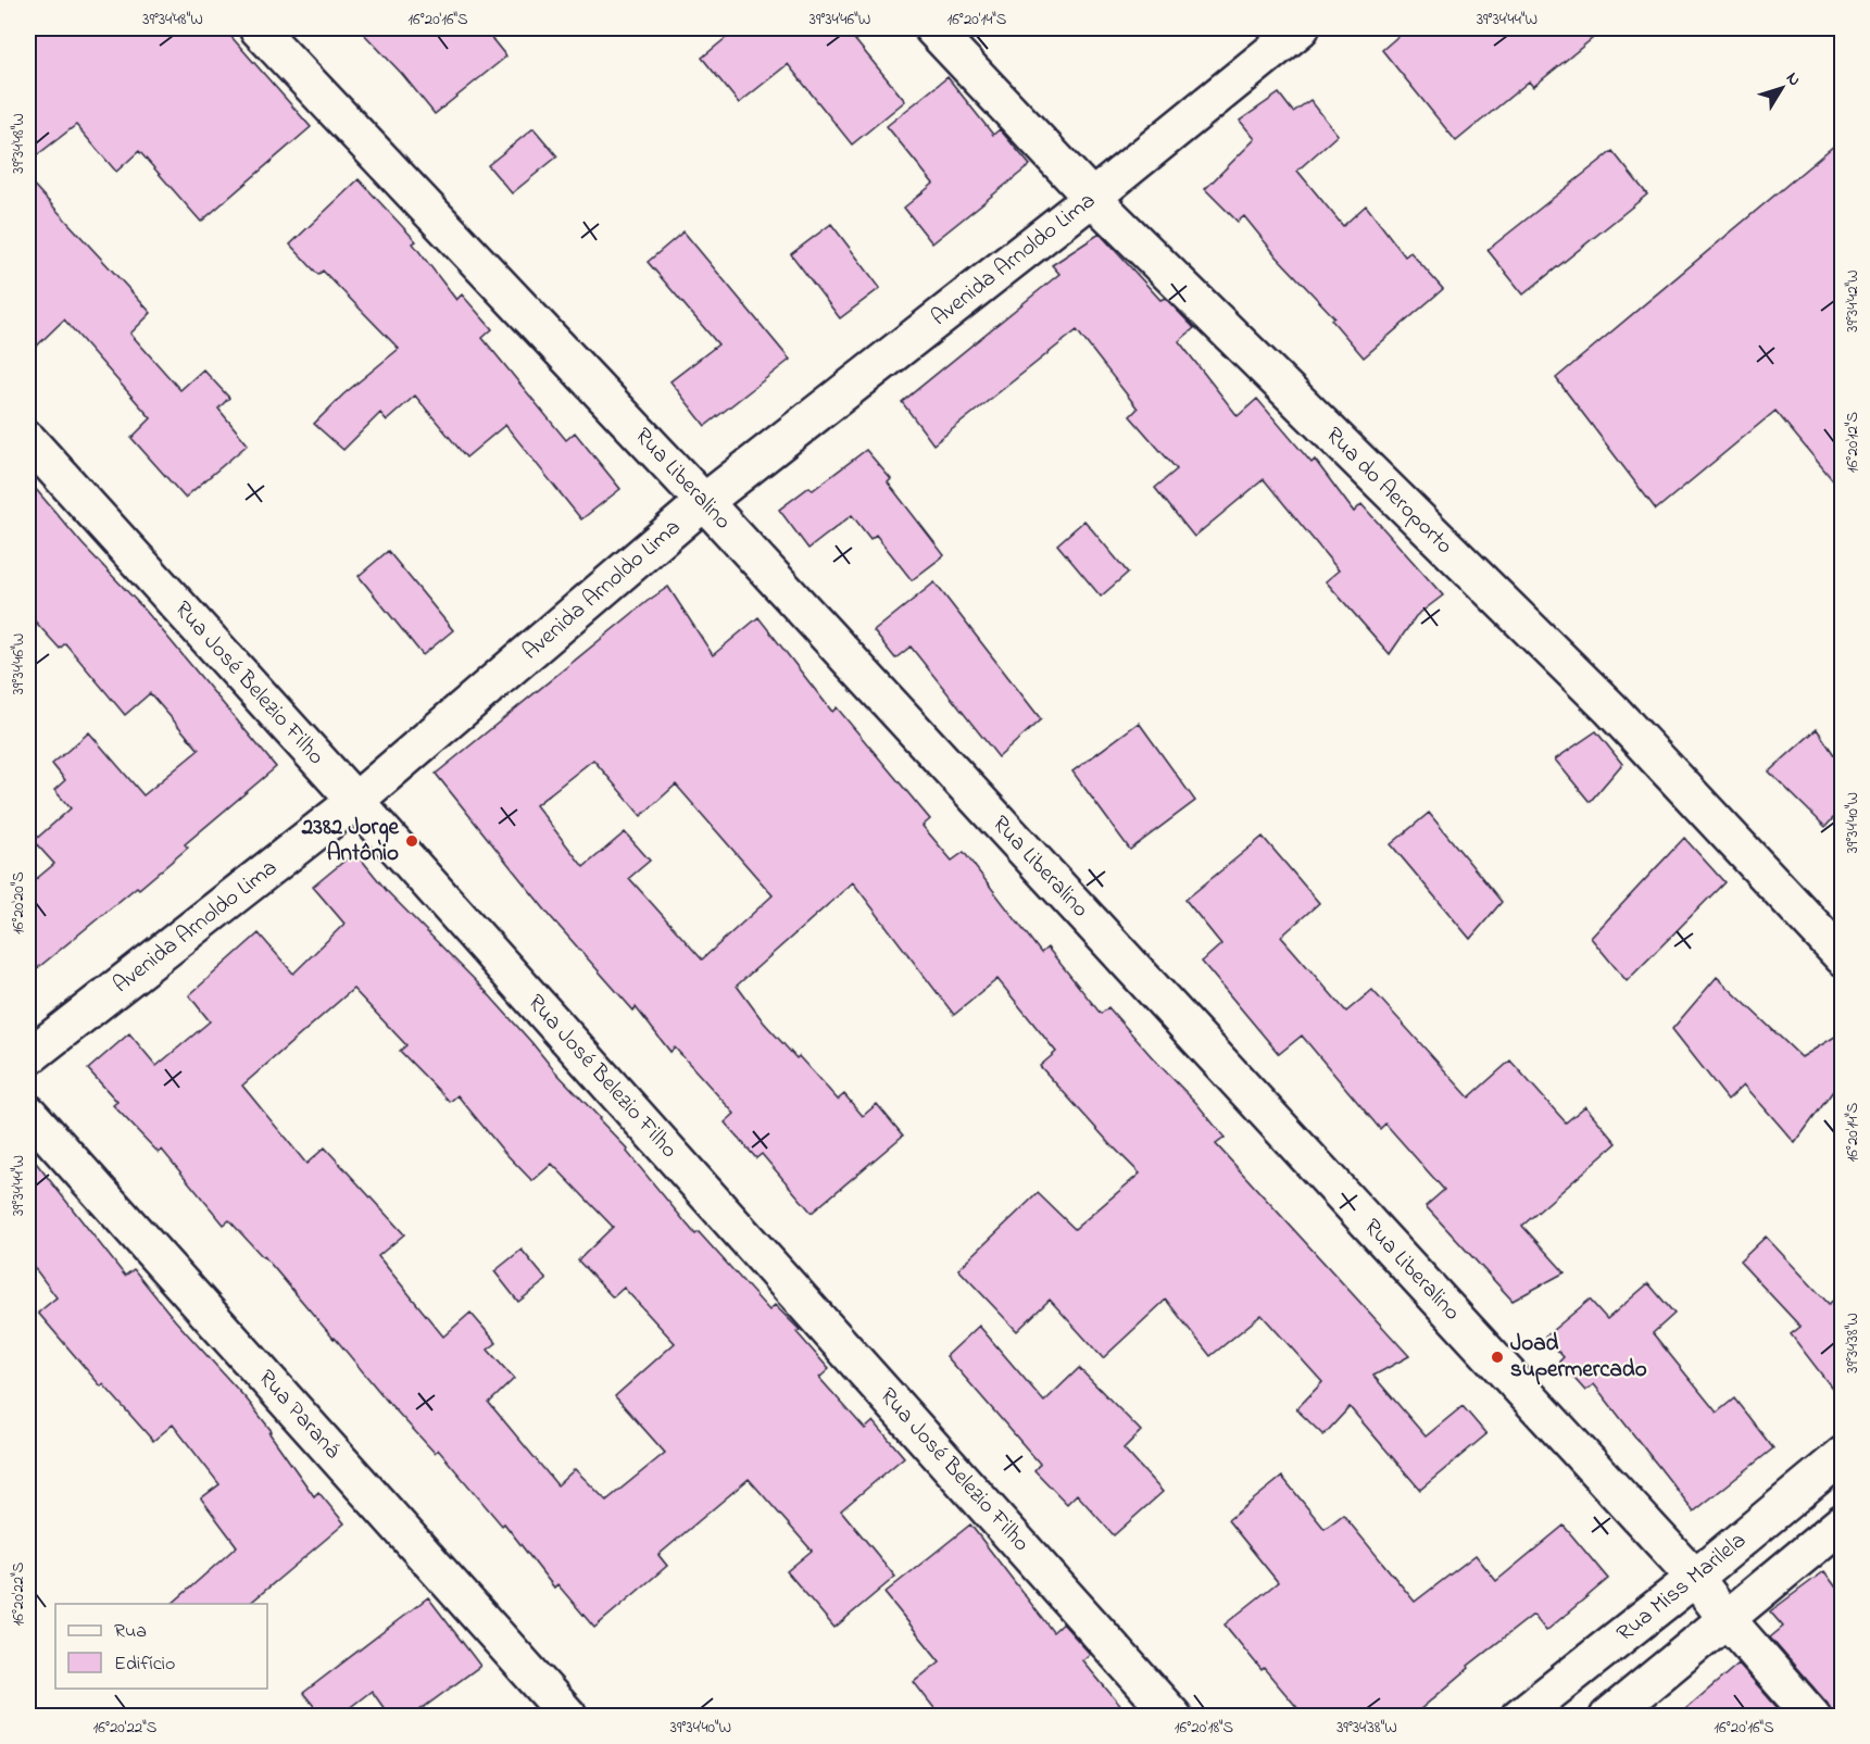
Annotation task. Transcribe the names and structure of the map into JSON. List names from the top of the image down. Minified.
{"streets":{"street":["Avenida Arnoldo Lima","Rua Liberalino","Rua do Aeroporto","Rua José Belezio Filho","Rua Paraná","Rua Miss Marilela"]},"crossings":[["Avenida Arnoldo Lima","Rua Liberalino"],["Avenida Arnoldo Lima","Rua do Aeroporto"],["Avenida Arnoldo Lima","Rua José Belezio Filho"],["Rua Liberalino","Rua Miss Marilela"]],"places":["2382 Jorge Antônio","Joad supermercado"],"legend":["Rua","Edifício"],"north":"top right","coordinates":["39°34'48\"W","16°20'16\"S","39°34'46\"W","16°20'14\"S","39°34'44\"W","39°34'42\"W","16°20'12\"S","39°34'40\"W","16°20'20\"S","39°34'38\"W","16°20'22\"S","16°20'18\"S"]}
